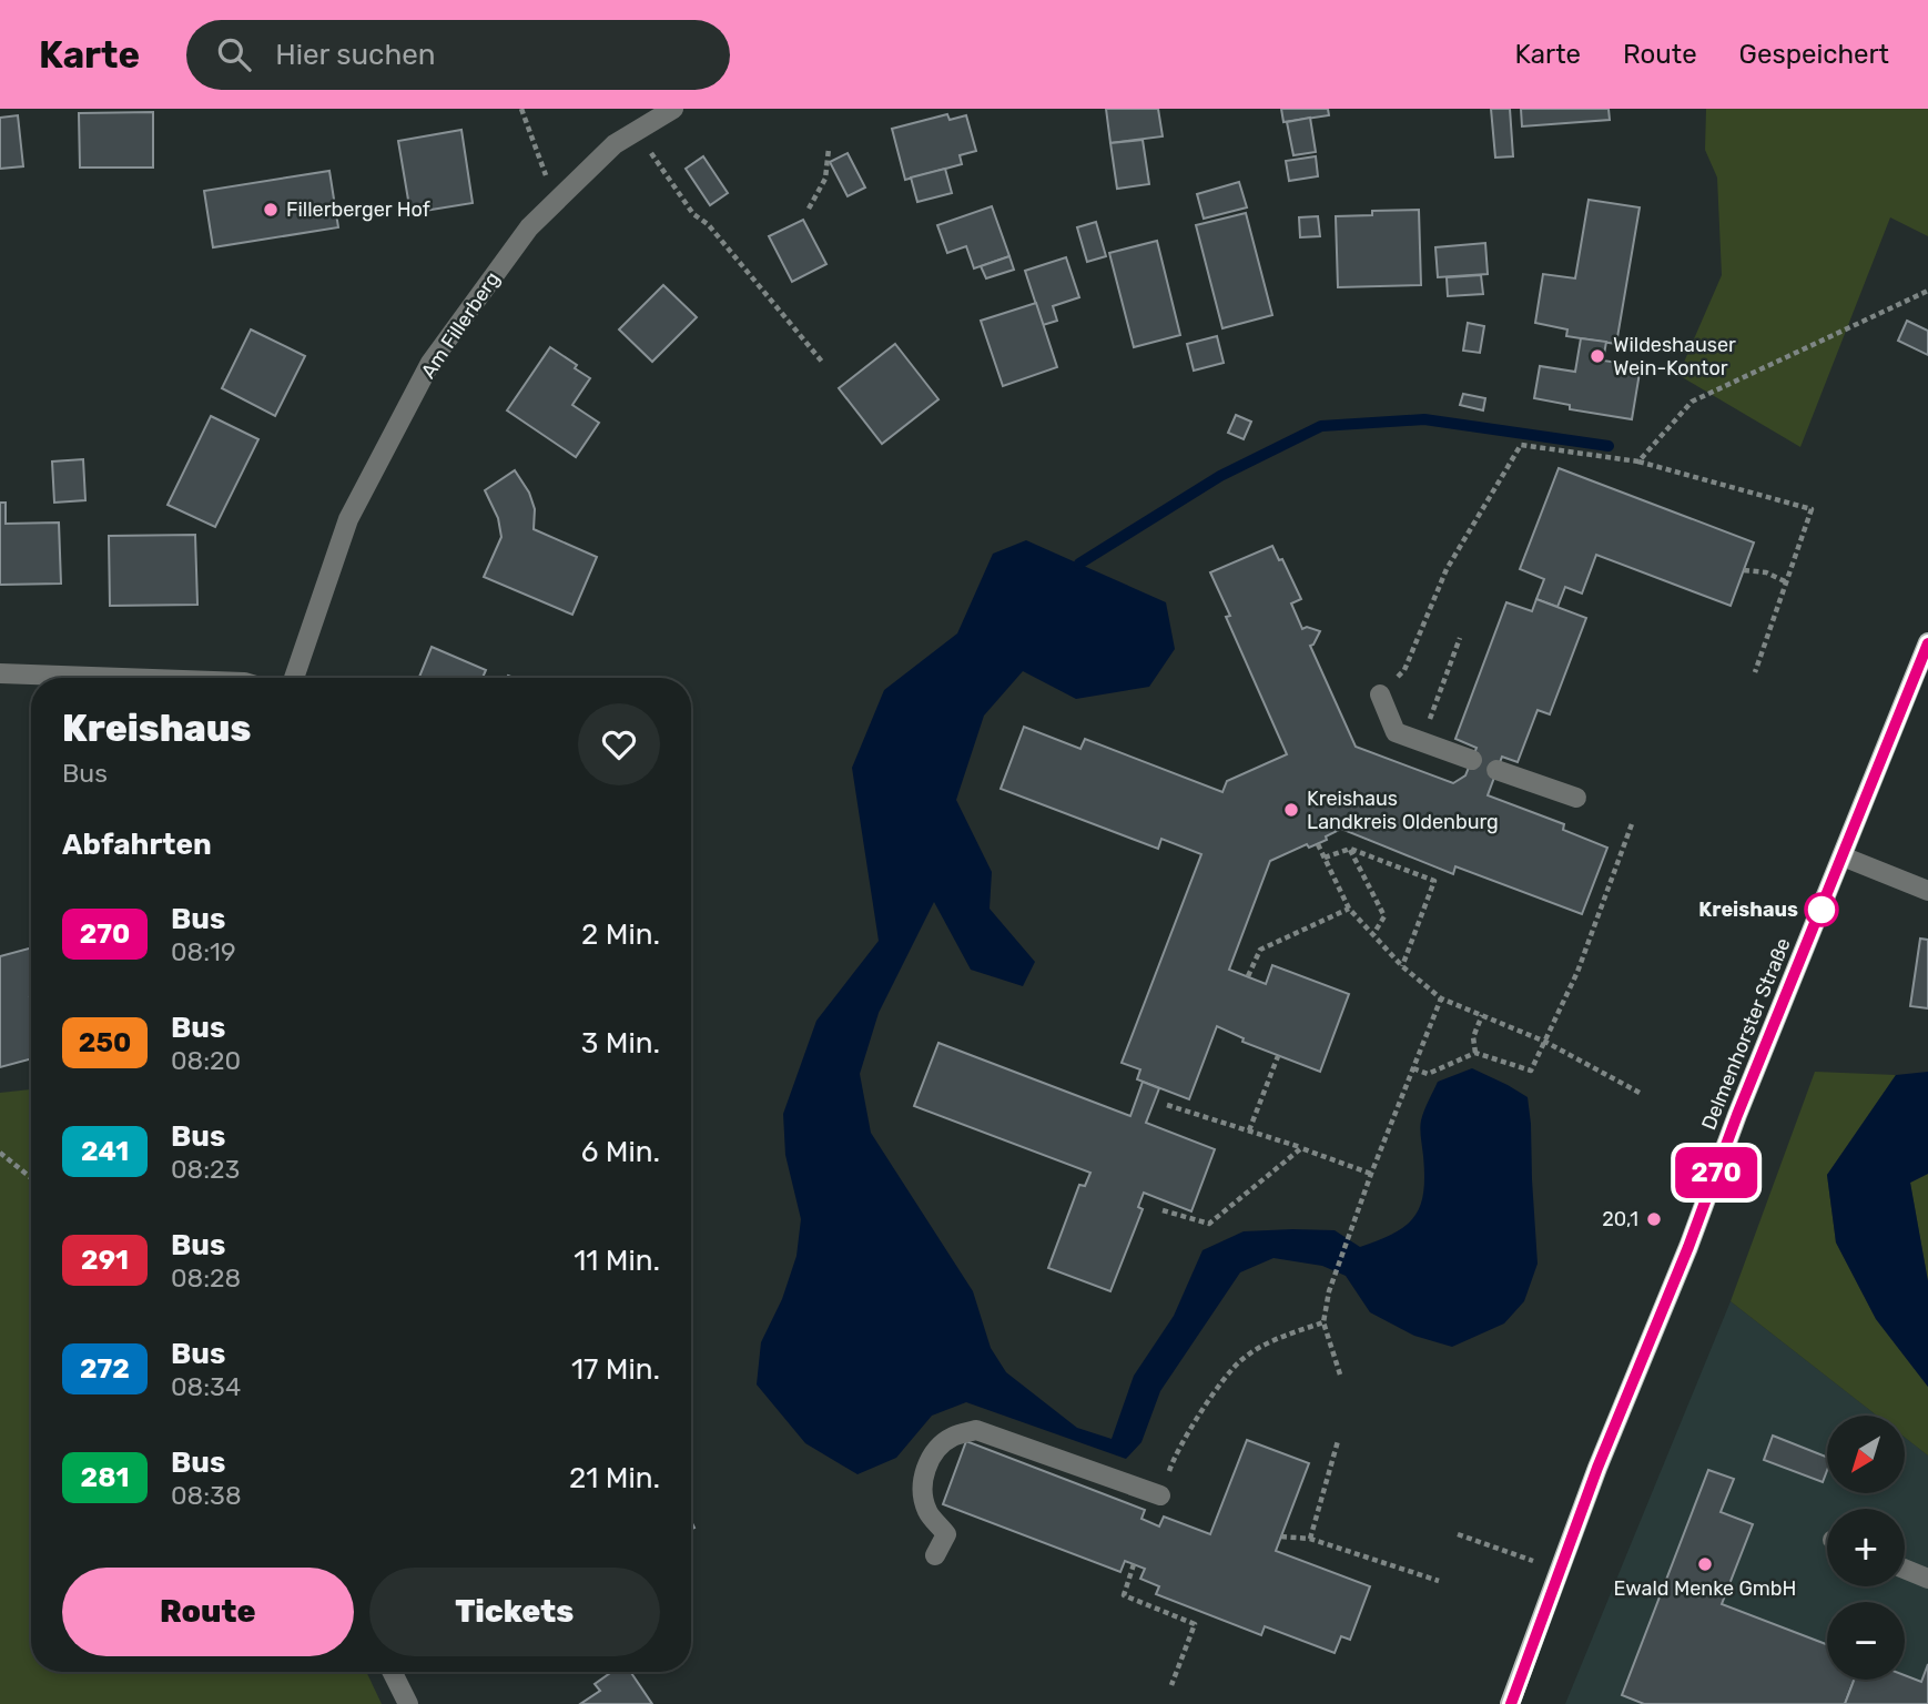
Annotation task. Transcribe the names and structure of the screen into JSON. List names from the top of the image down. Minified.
{"streets":{"main road":["Delmenhorster Straße"],"street":["Am Fillerberg"]},"places":["Fillerberger Hof","Wildeshauser Wein-Kontor","Kreishaus Landkreis Oldenburg","Kreishaus","20,1","Ewald Menke GmbH"],"lines":["bus line 270"],"north":"bottom left","page":{"header":"Karte","search":"Hier suchen","nav":["Karte","Route","Gespeichert"],"on_map":"270","heading":[["Kreishaus","Bus"],"Abfahrten"],"list":[{"mark":"270","name":"Bus","note":"08:19","value":"2 Min."},{"mark":"250","name":"Bus","note":"08:20","value":"3 Min."},{"mark":"241","name":"Bus","note":"08:23","value":"6 Min."},{"mark":"291","name":"Bus","note":"08:28","value":"11 Min."},{"mark":"272","name":"Bus","note":"08:34","value":"17 Min."},{"mark":"281","name":"Bus","note":"08:38","value":"21 Min."}],"map_buttons":["+","−"],"buttons":["Route","Tickets"]}}
